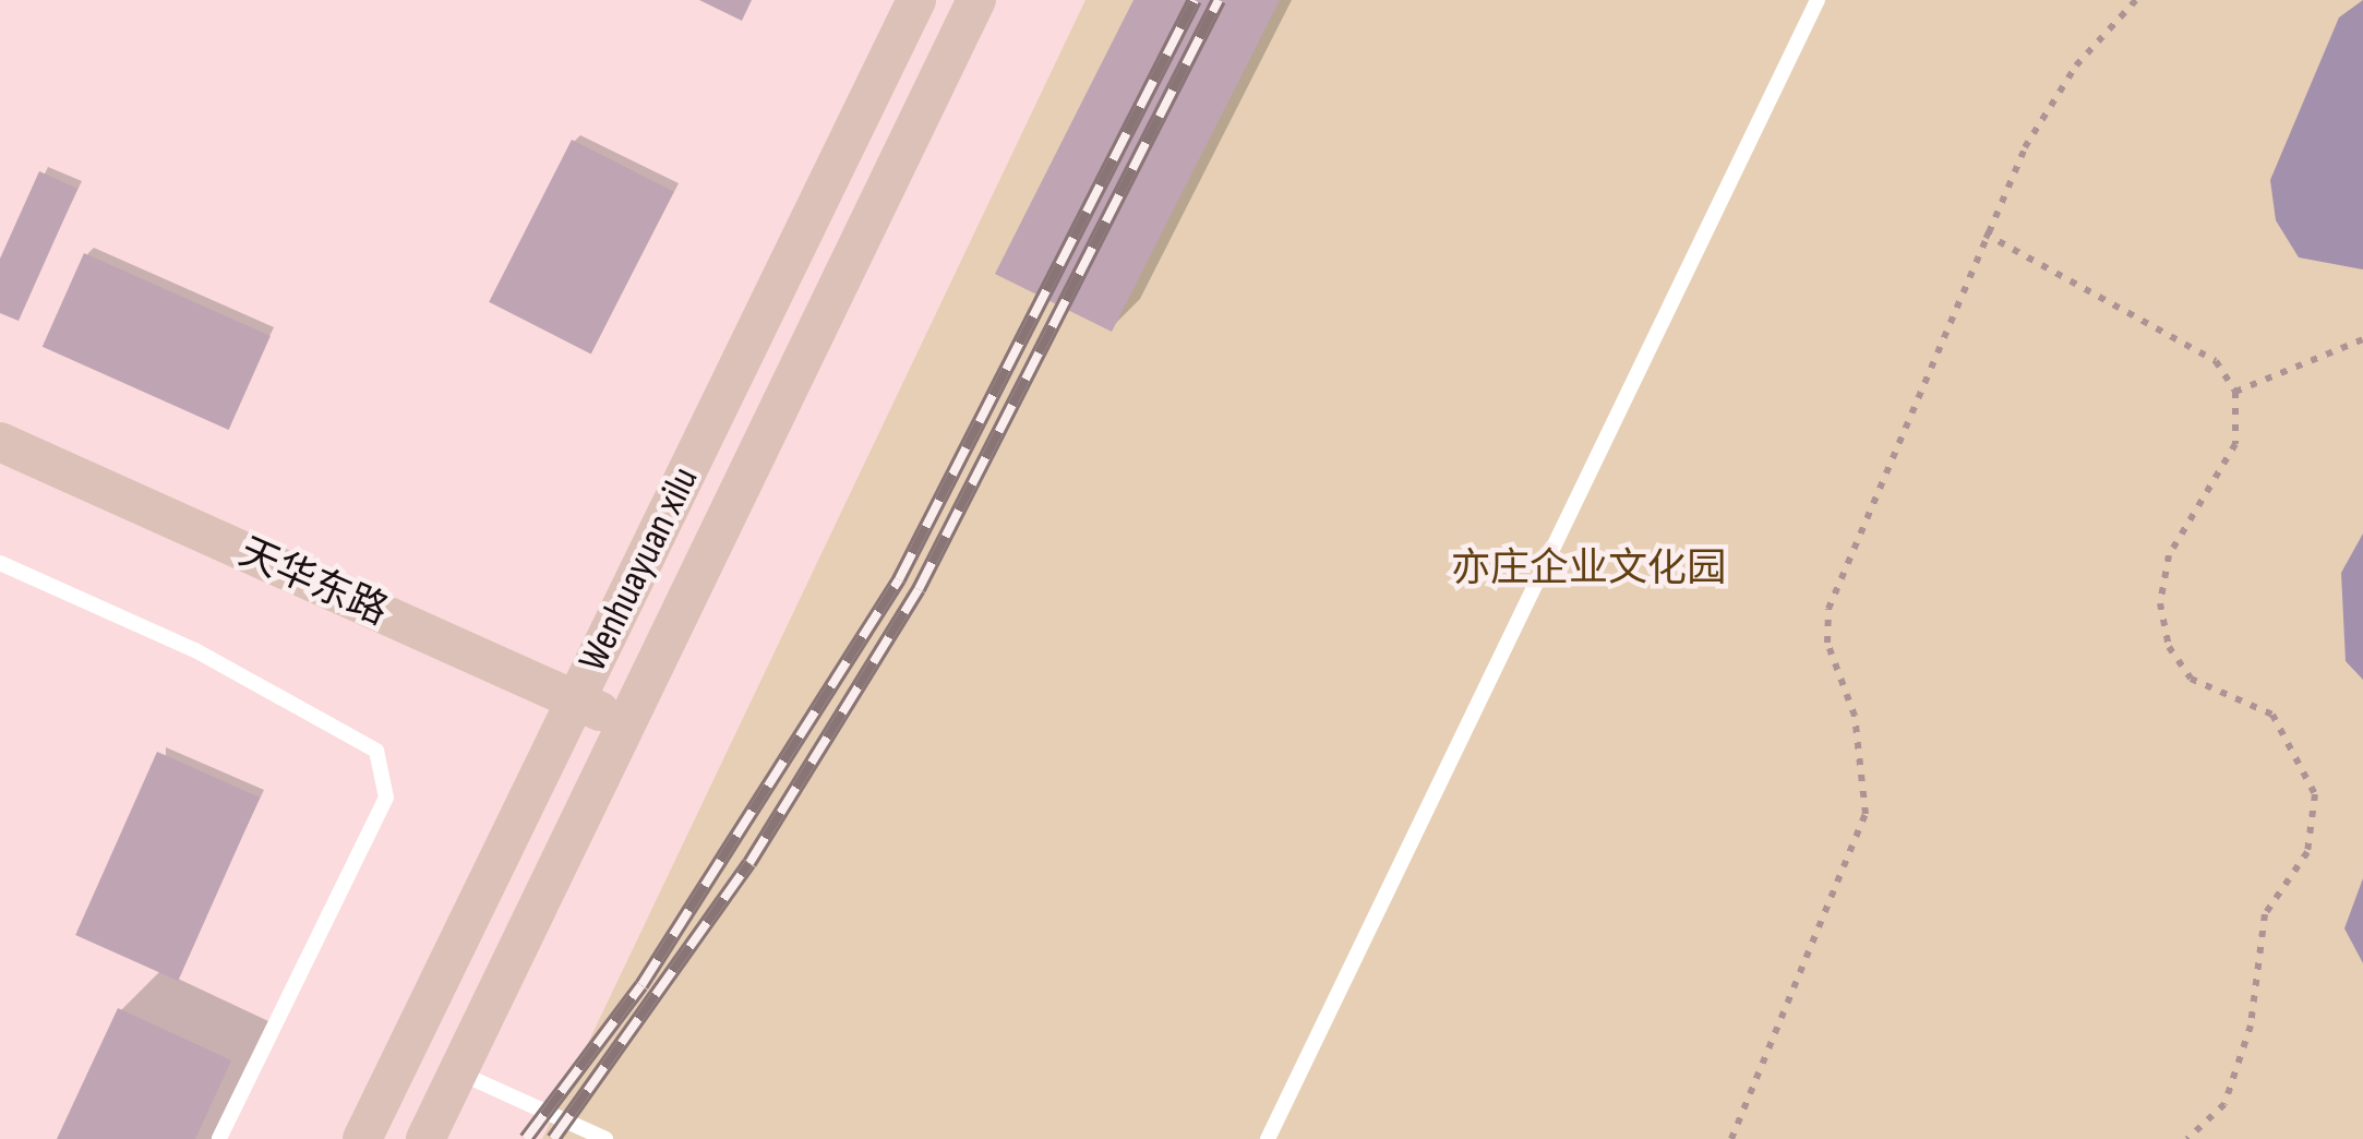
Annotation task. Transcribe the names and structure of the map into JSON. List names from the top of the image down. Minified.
{"streets":{"main road":["Wenhuayuan xilu","天华东路"]},"crossings":[["Wenhuayuan xilu","天华东路"]],"parks":["亦庄企业文化园"]}
